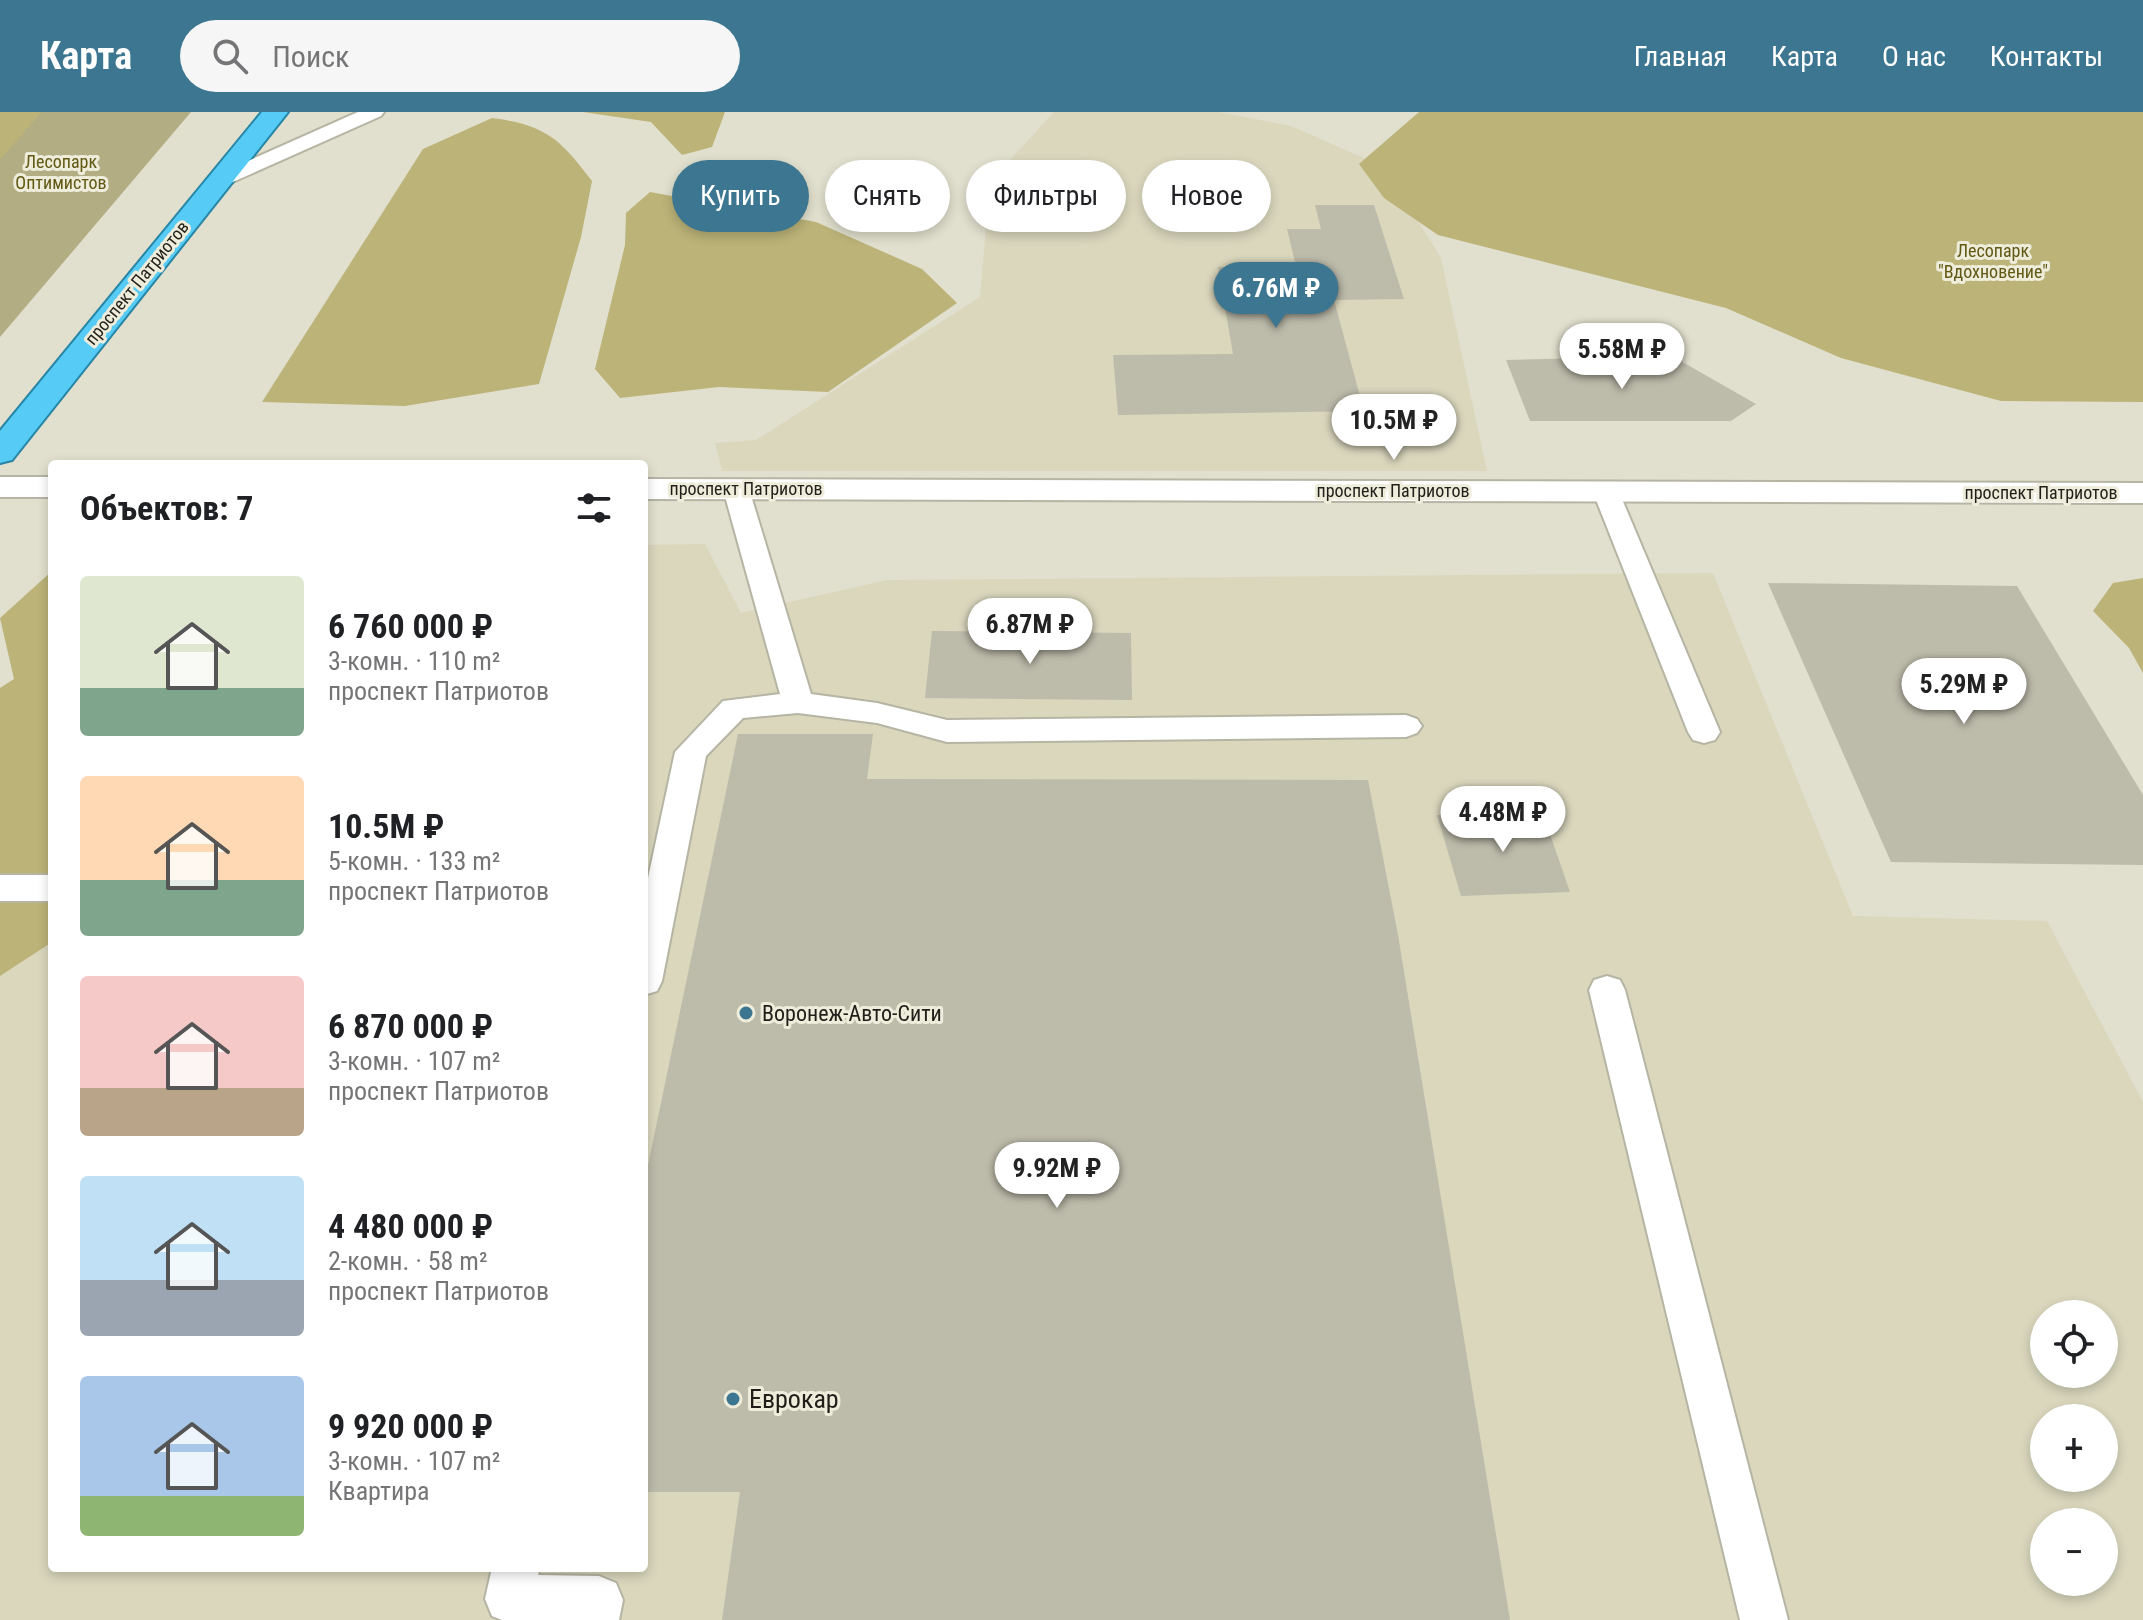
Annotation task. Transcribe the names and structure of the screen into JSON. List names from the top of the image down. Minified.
{"streets":{"highway":["проспект Патриотов"]},"parks":["Лесопарк Оптимистов","Лесопарк \"Вдохновение\""],"places":["Воронеж-Авто-Сити","Еврокар"],"page":{"header":"Карта","search":"Поиск","nav":["Главная","Карта","О нас","Контакты"],"chip":["Купить","Снять","Фильтры","Новое"],"price":["6.76M ₽","5.58M ₽","10.5M ₽","6.87M ₽","5.29M ₽","4.48M ₽","9.92M ₽"],"heading":"Объектов: 7","list":[{"name":"6 760 000 ₽","note":"3-комн. · 110 m² · проспект Патриотов"},{"name":"10.5M ₽","note":"5-комн. · 133 m² · проспект Патриотов"},{"name":"6 870 000 ₽","note":"3-комн. · 107 m² · проспект Патриотов"},{"name":"4 480 000 ₽","note":"2-комн. · 58 m² · проспект Патриотов"},{"name":"9 920 000 ₽","note":"3-комн. · 107 m² · Квартира"}],"map_buttons":["+","−"]}}
